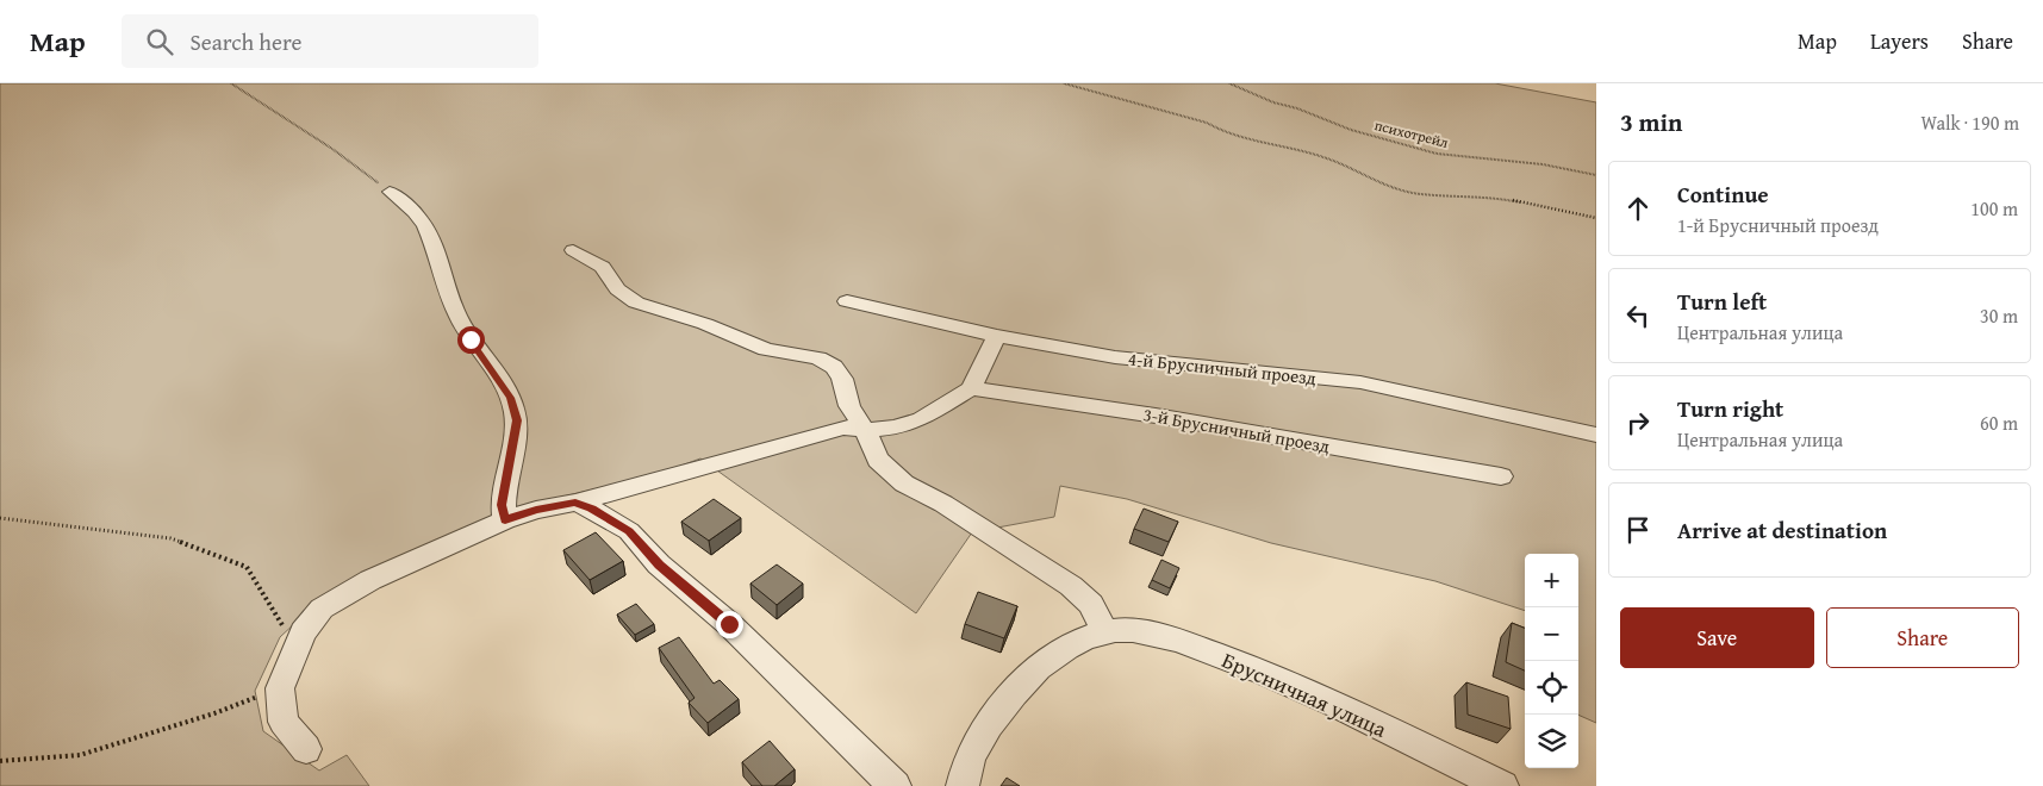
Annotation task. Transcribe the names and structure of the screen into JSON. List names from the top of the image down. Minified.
{"streets":{"street":["4-й Брусничный проезд","3-й Брусничный проезд","Брусничная улица"],"path":["психотрейл"]},"page":{"header":"Map","search":"Search here","nav":["Map","Layers","Share"],"heading":["3 min","Walk · 190 m"],"list":[["Continue","1-й Брусничный проезд","100 m"],["Turn left","Центральная улица","30 m"],["Turn right","Центральная улица","60 m"],"Arrive at destination"],"map_buttons":["+","−"],"buttons":["Save","Share"]}}
